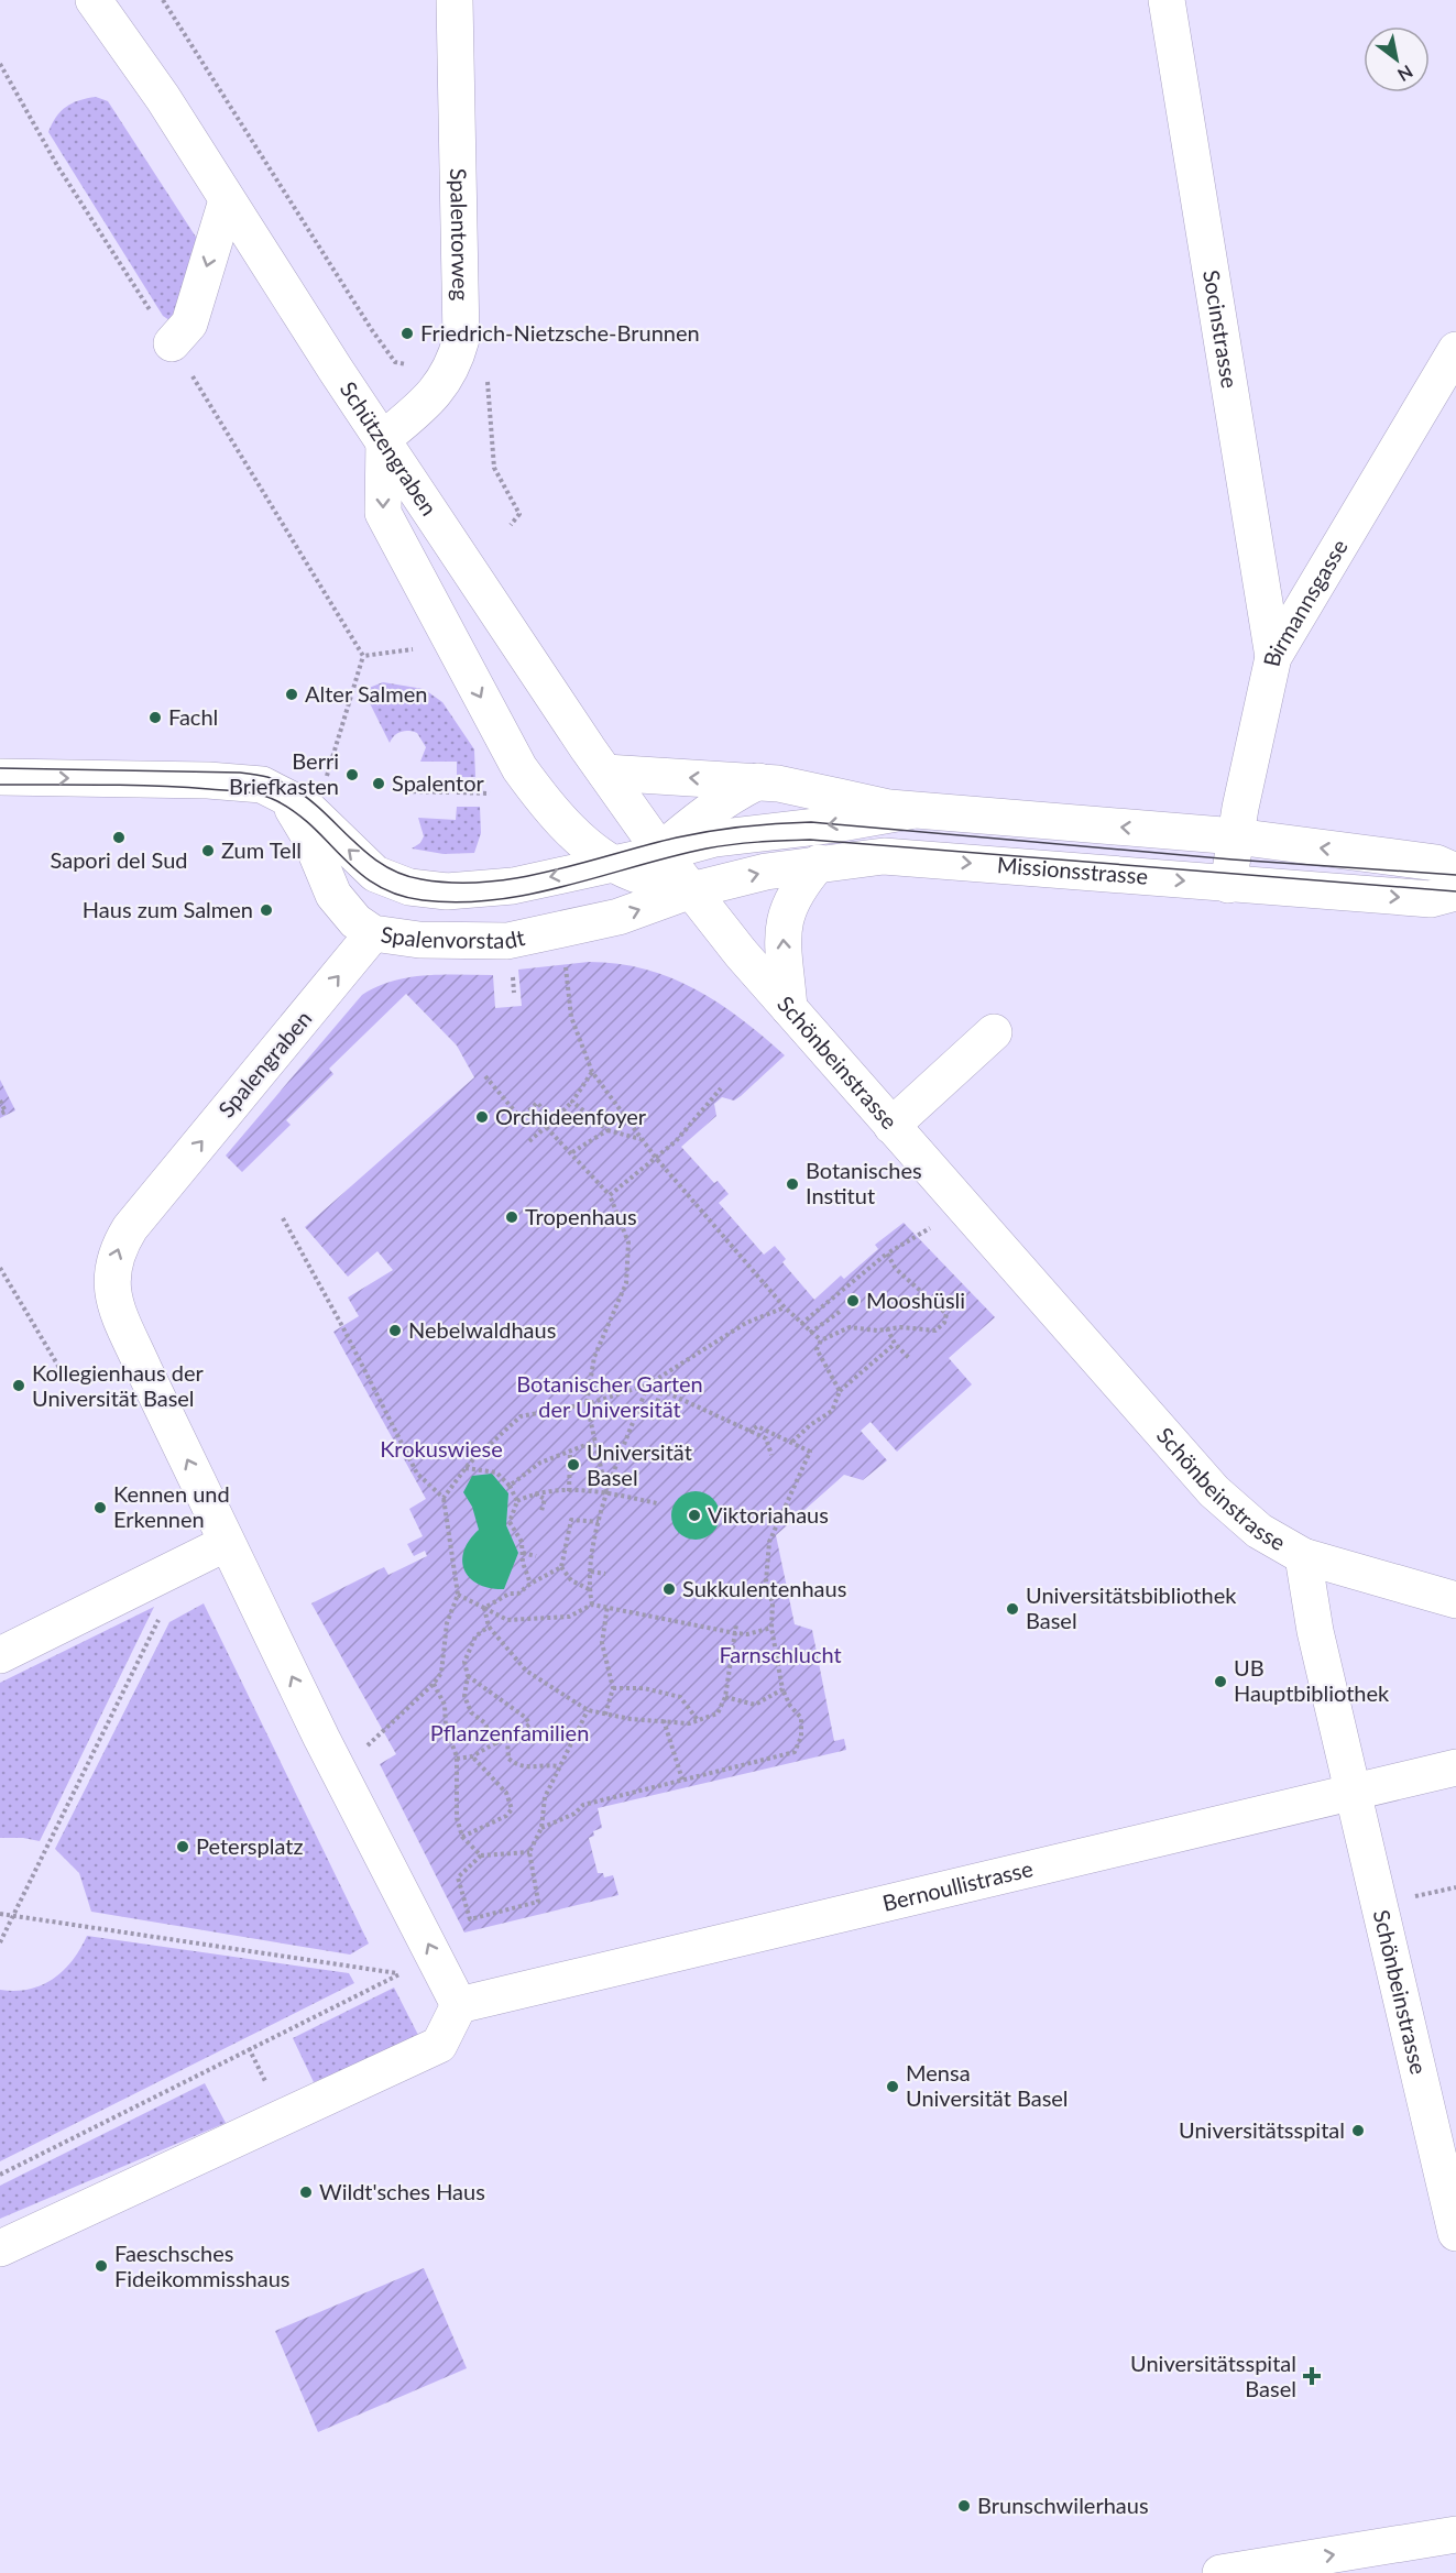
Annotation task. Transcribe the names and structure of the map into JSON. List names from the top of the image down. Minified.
{"streets":{"street":["Spalentorweg","Socinstrasse","Schützengraben","Birmannsgasse","Missionsstrasse","Spalenvorstadt","Schönbeinstrasse","Spalengraben","Bernoullistrasse"]},"crossings":[["Spalentorweg","Schützengraben"],["Socinstrasse","Birmannsgasse"],["Schützengraben","Missionsstrasse"],["Schützengraben","Spalenvorstadt"],["Schützengraben","Schönbeinstrasse"],["Birmannsgasse","Missionsstrasse"],["Missionsstrasse","Spalenvorstadt"],["Missionsstrasse","Schönbeinstrasse"],["Spalenvorstadt","Schönbeinstrasse"],["Spalenvorstadt","Spalengraben"],["Schönbeinstrasse","Bernoullistrasse"]],"one_way":["Spalengraben"],"parks":["Botanischer Garten der Universität","Krokuswiese","Farnschlucht","Pflanzenfamilien"],"places":{"other":["Friedrich-Nietzsche-Brunnen","Alter Salmen","Fachl","Berri Briefkasten","Spalentor","Sapori del Sud","Zum Tell","Haus zum Salmen","Orchideenfoyer","Botanisches Institut","Tropenhaus","Mooshüsli","Nebelwaldhaus","Kollegienhaus der Universität Basel","Universität Basel","Kennen und Erkennen","Viktoriahaus","Sukkulentenhaus","Universitätsbibliothek Basel","UB Hauptbibliothek","Petersplatz","Mensa Universität Basel","Universitätsspital","Wildt'sches Haus","Faeschsches Fideikommisshaus","Brunschwilerhaus"],"health":["Universitätsspital Basel"]},"north":"bottom right"}
